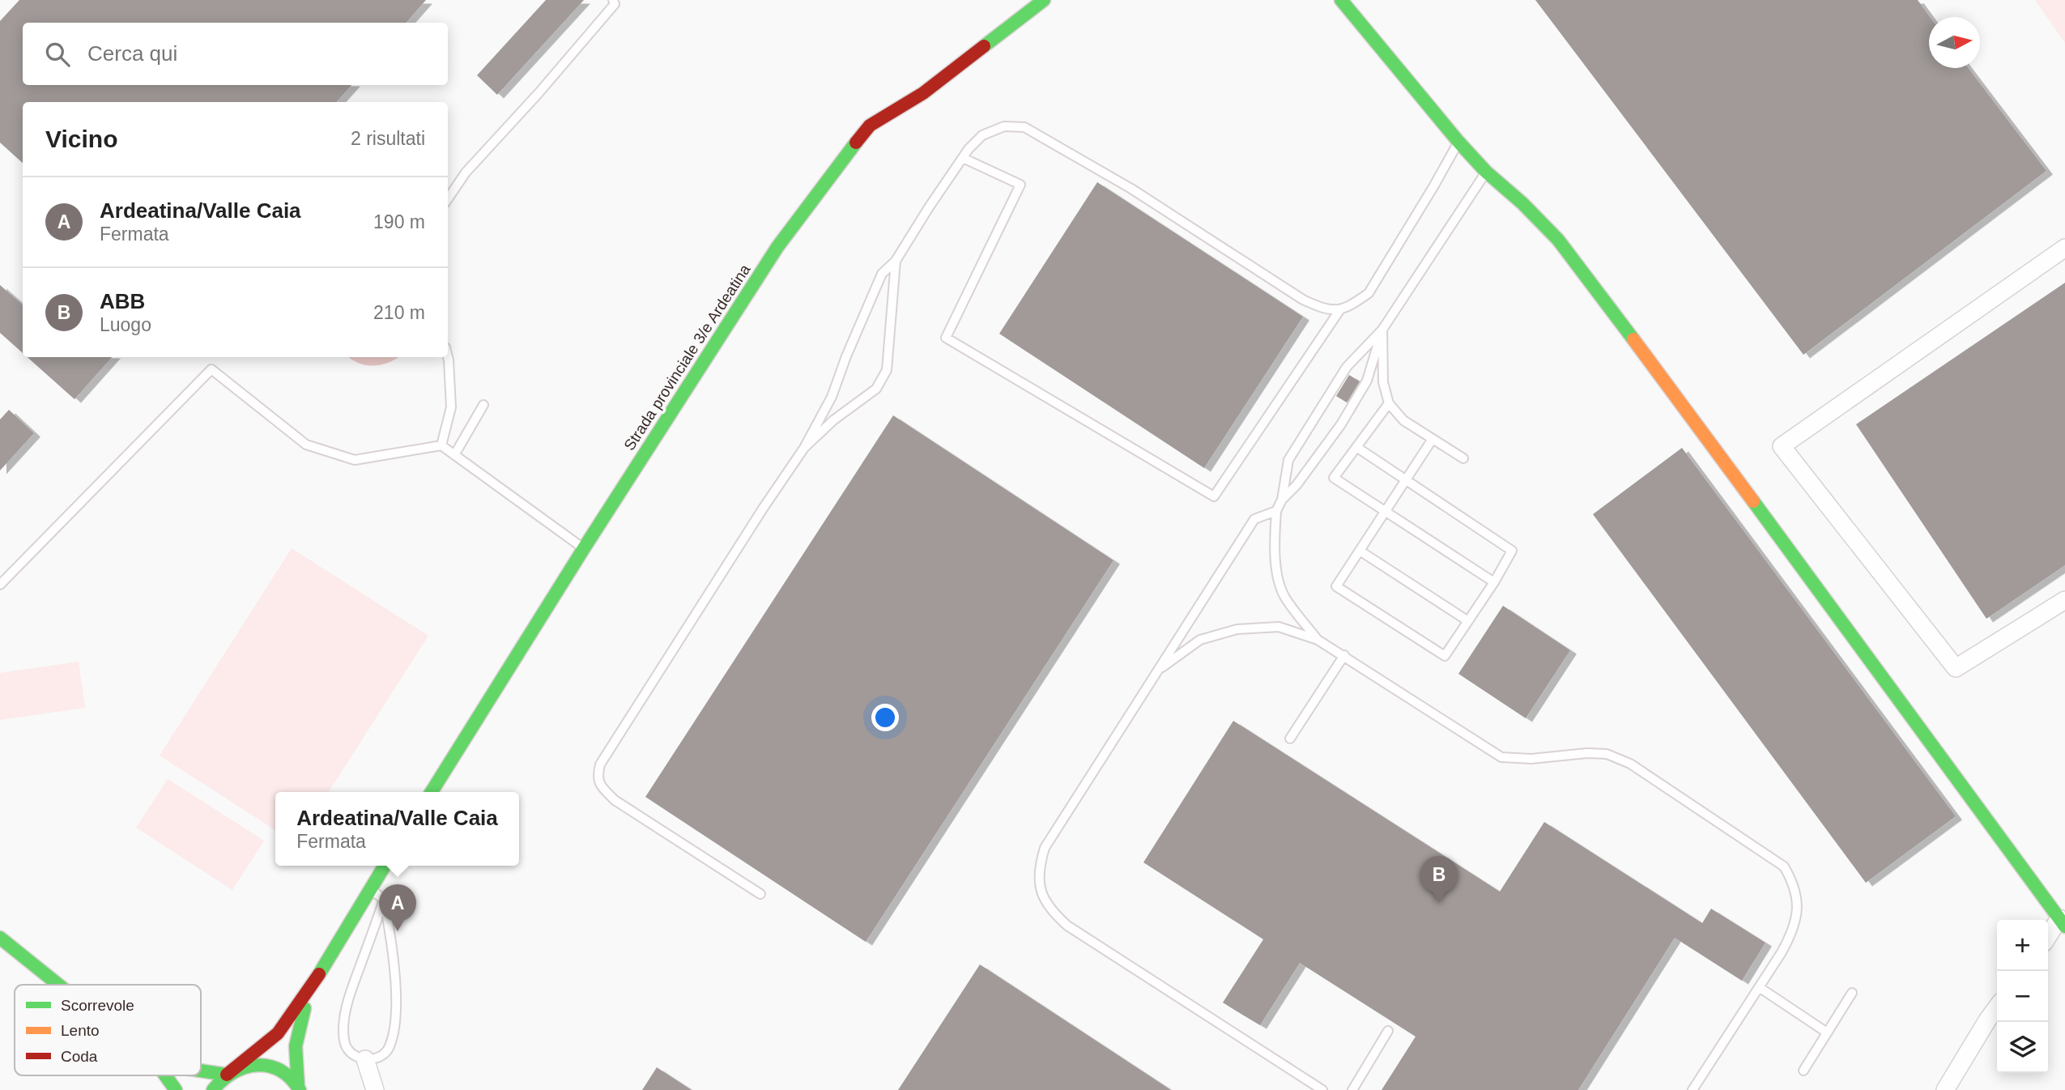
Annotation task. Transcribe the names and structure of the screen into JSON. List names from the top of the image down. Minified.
{"streets":{"main road":["Strada provinciale 3/e Ardeatina"]},"legend":["Scorrevole","Lento","Coda"],"north":"right","page":{"search":"Cerca qui","heading":["Vicino","2 risultati"],"list":[{"mark":"A","name":"Ardeatina/Valle Caia","note":"Fermata","value":"190 m"},{"mark":"B","name":"ABB","note":"Luogo","value":"210 m"}],"popup":["Ardeatina/Valle Caia","Fermata"],"pins":["B","A"],"map_buttons":["+","−"]}}
